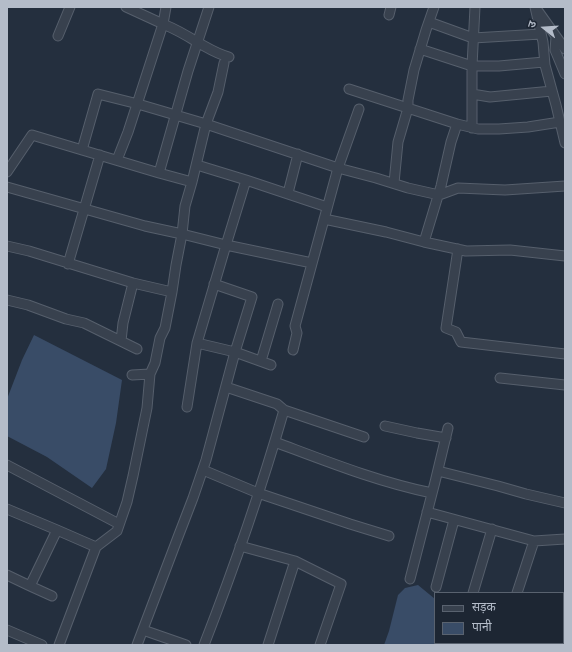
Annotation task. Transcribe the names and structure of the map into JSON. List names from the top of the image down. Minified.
{"legend":["सड़क","पानी"],"north":"left"}
